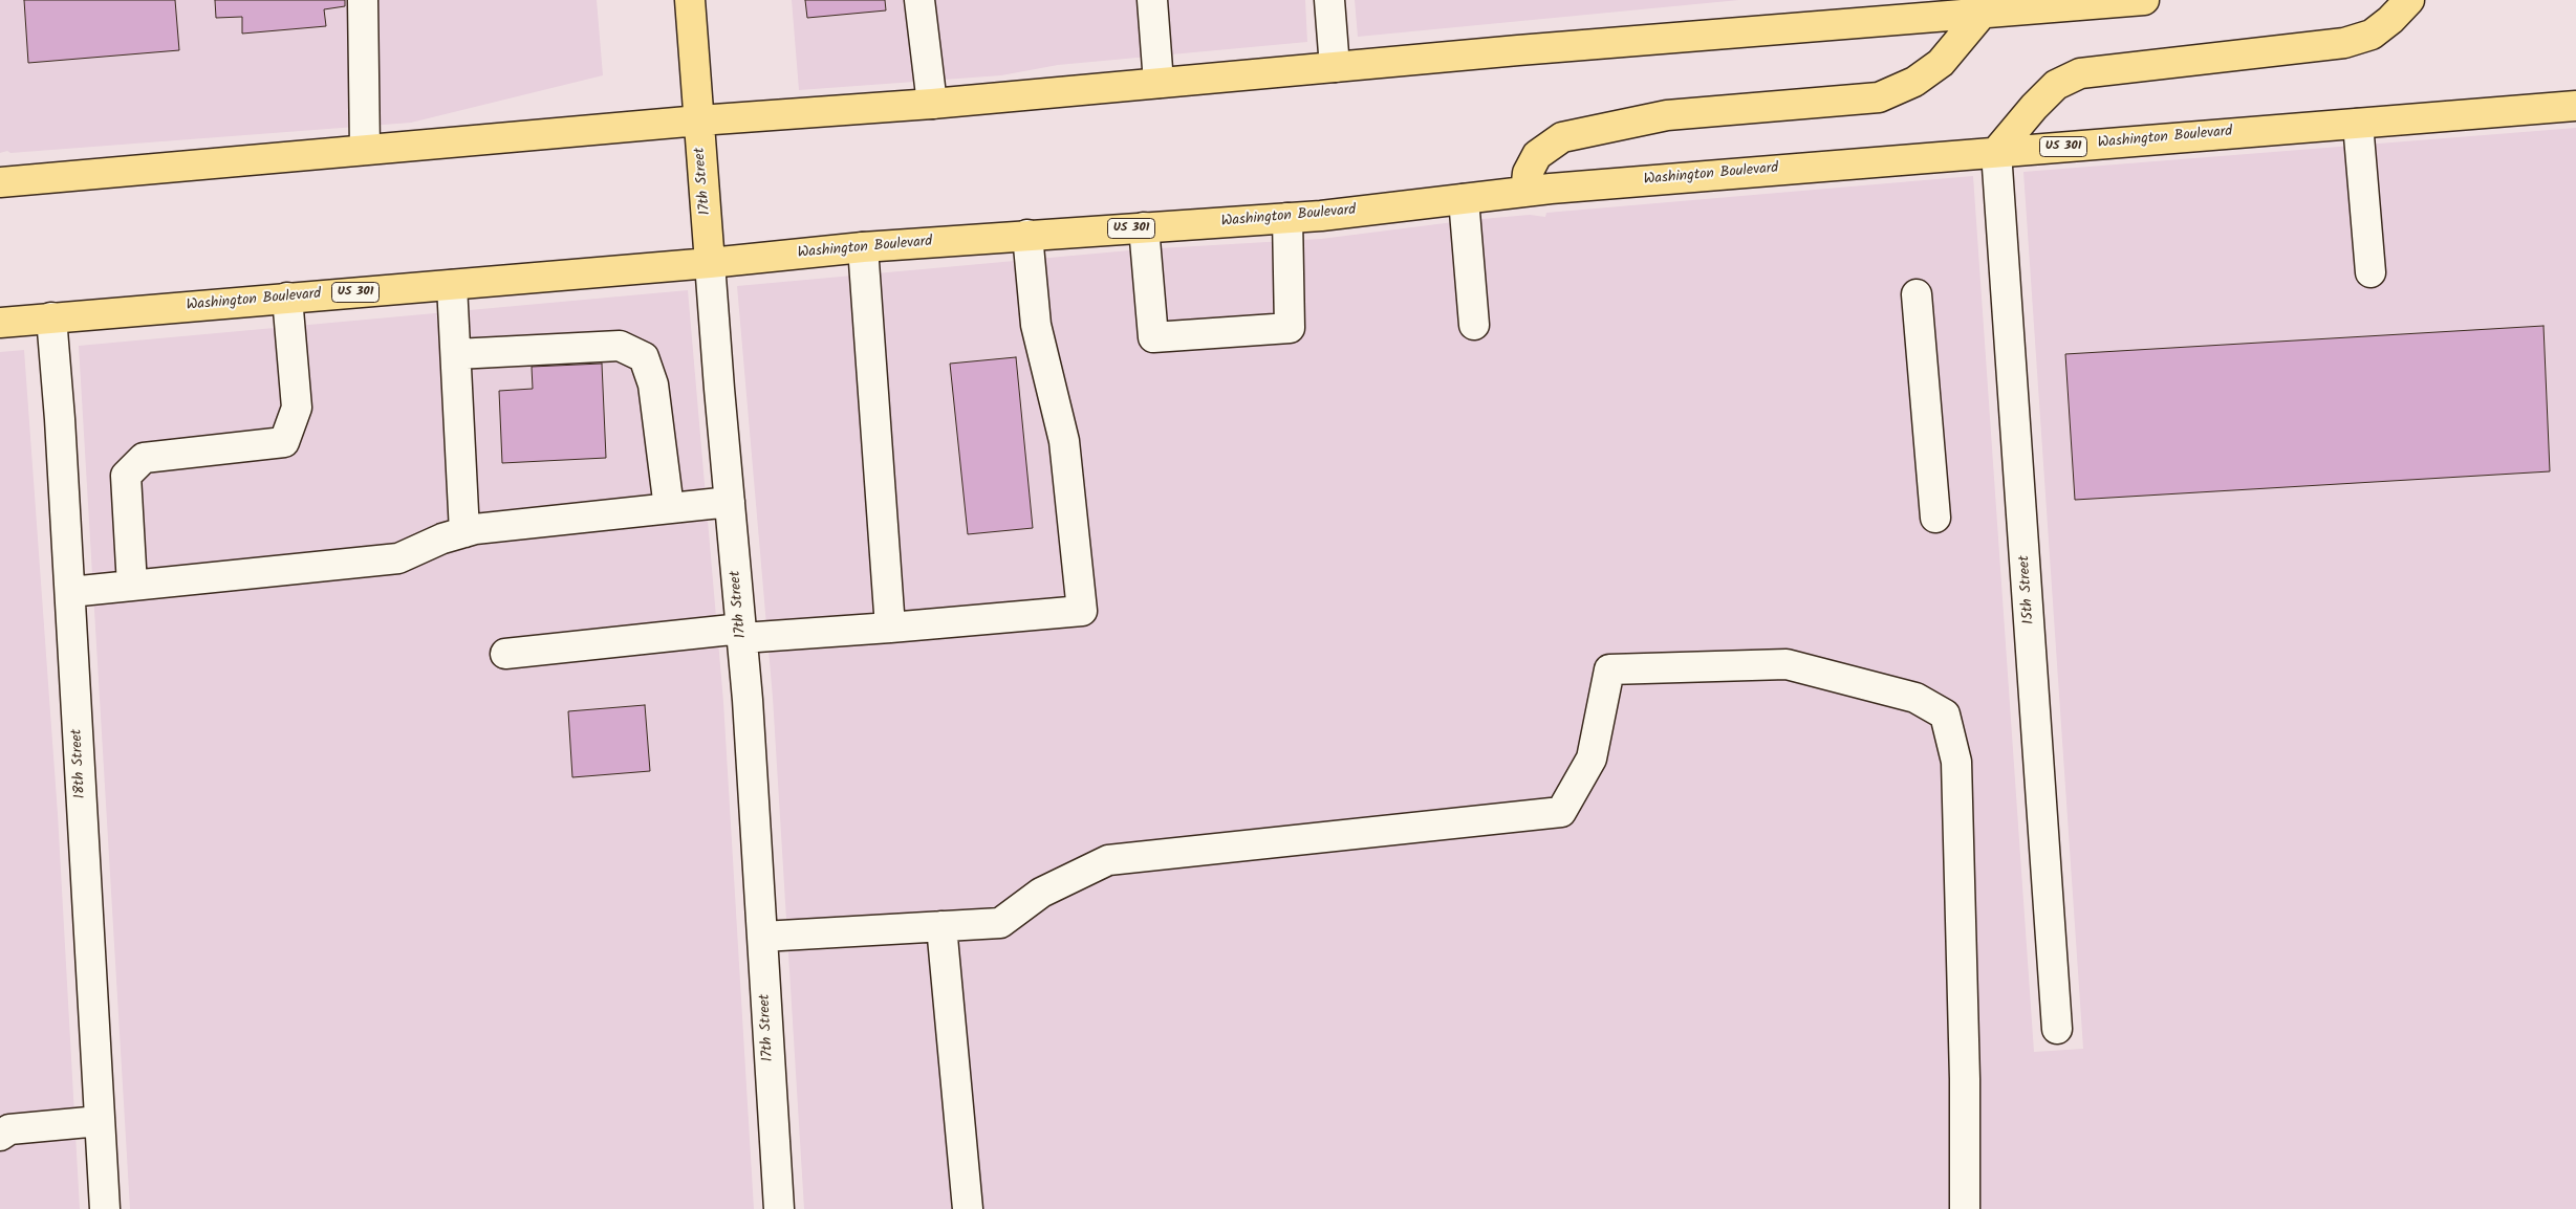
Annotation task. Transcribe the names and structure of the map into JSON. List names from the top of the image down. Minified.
{"streets":{"main road":["Washington Boulevard","US 301","17th Street"],"street":["15th Street","18th Street"]},"crossings":[["Washington Boulevard","17th Street"],["Washington Boulevard","15th Street"],["Washington Boulevard","18th Street"]]}
